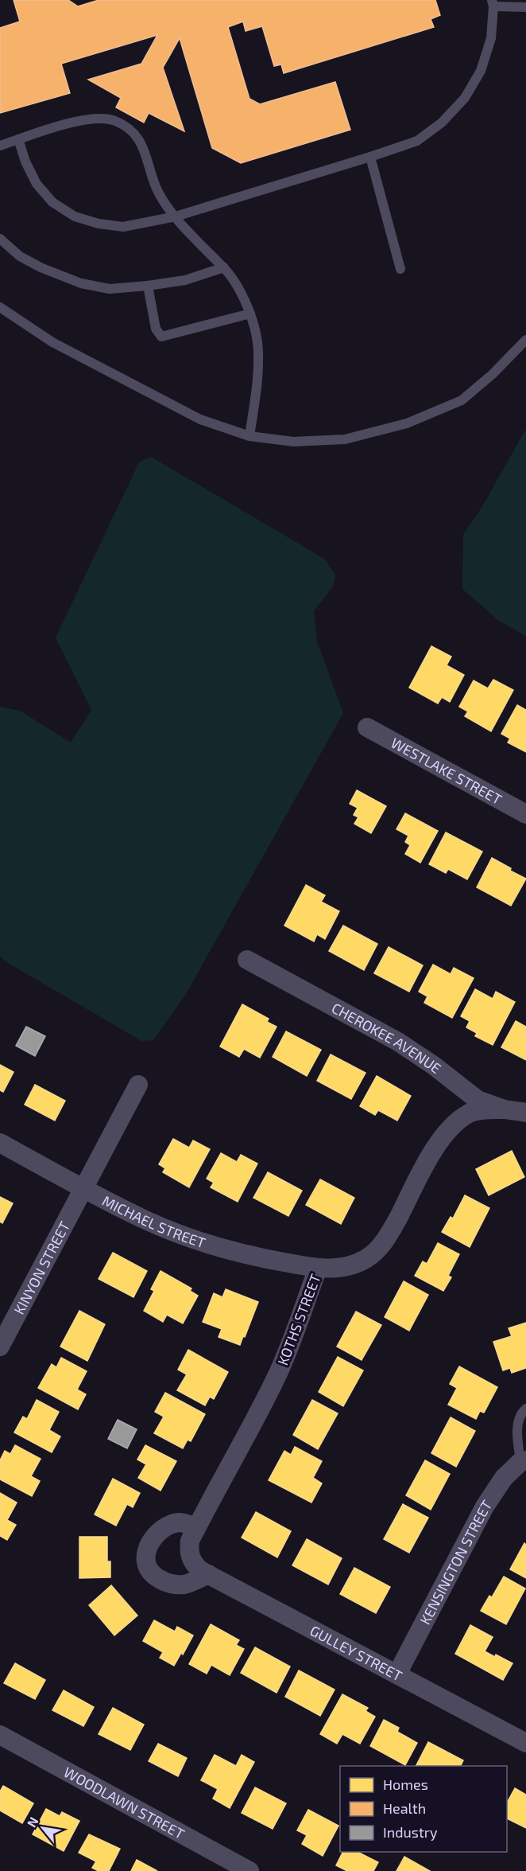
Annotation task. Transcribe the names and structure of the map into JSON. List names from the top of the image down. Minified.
{"streets":{"street":["WESTLAKE STREET","CHEROKEE AVENUE","MICHAEL STREET","KINYON STREET","KOTHS STREET","KENSINGTON STREET","GULLEY STREET","WOODLAWN STREET"]},"crossings":[["CHEROKEE AVENUE","KOTHS STREET"],["MICHAEL STREET","KINYON STREET"],["MICHAEL STREET","KOTHS STREET"],["KOTHS STREET","GULLEY STREET"],["KENSINGTON STREET","GULLEY STREET"]],"legend":["Homes","Health","Industry"],"north":"top left"}
